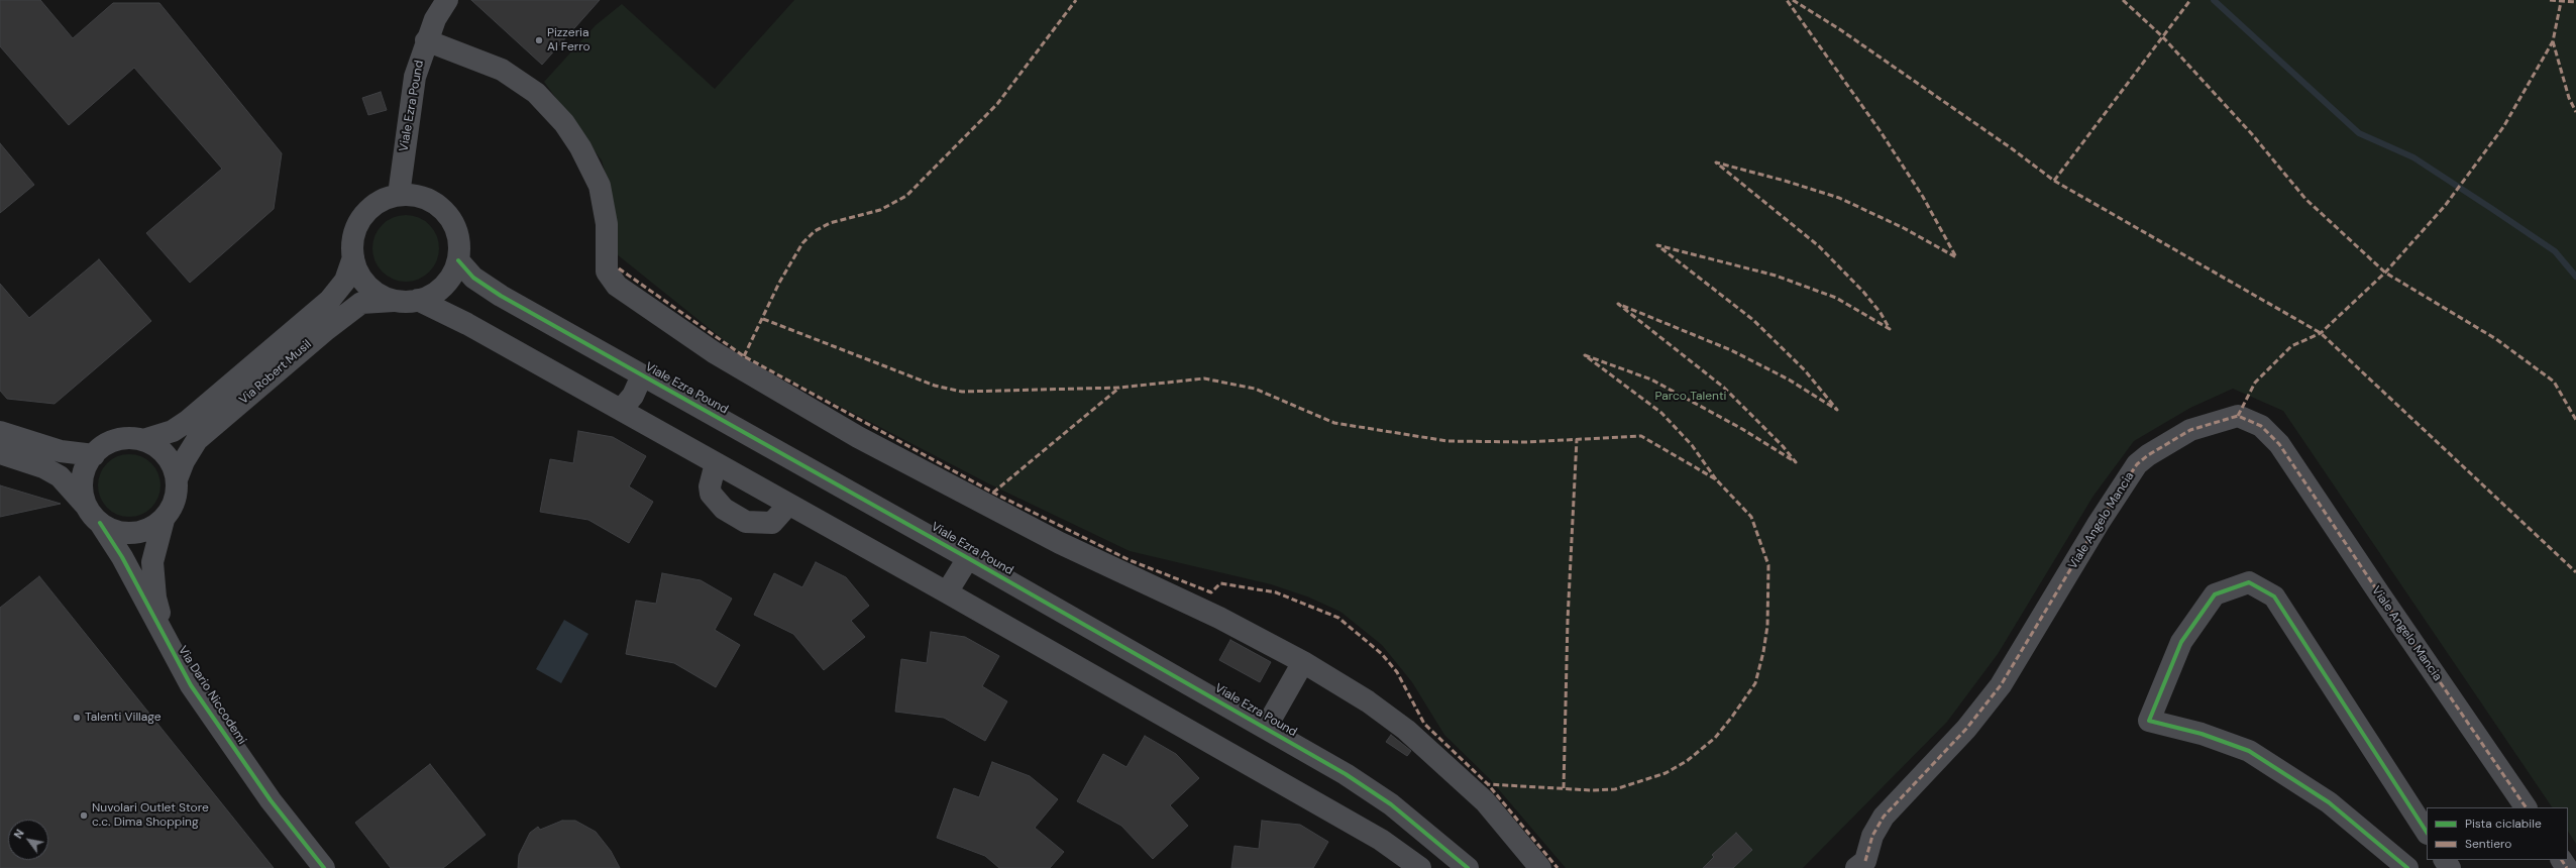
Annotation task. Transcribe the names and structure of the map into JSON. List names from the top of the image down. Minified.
{"streets":{"street":["Viale Ezra Pound","Via Robert Musil","Viale Angelo Mancia","Via Dario Niccodemi"]},"crossings":[["Viale Ezra Pound","Via Robert Musil"],["Via Robert Musil","Via Dario Niccodemi"]],"parks":["Parco Talenti"],"places":["Pizzeria Al Ferro","Talenti Village","Nuvolari Outlet Store c.c. Dima Shopping"],"legend":["Pista ciclabile","Sentiero"],"north":"top left"}
